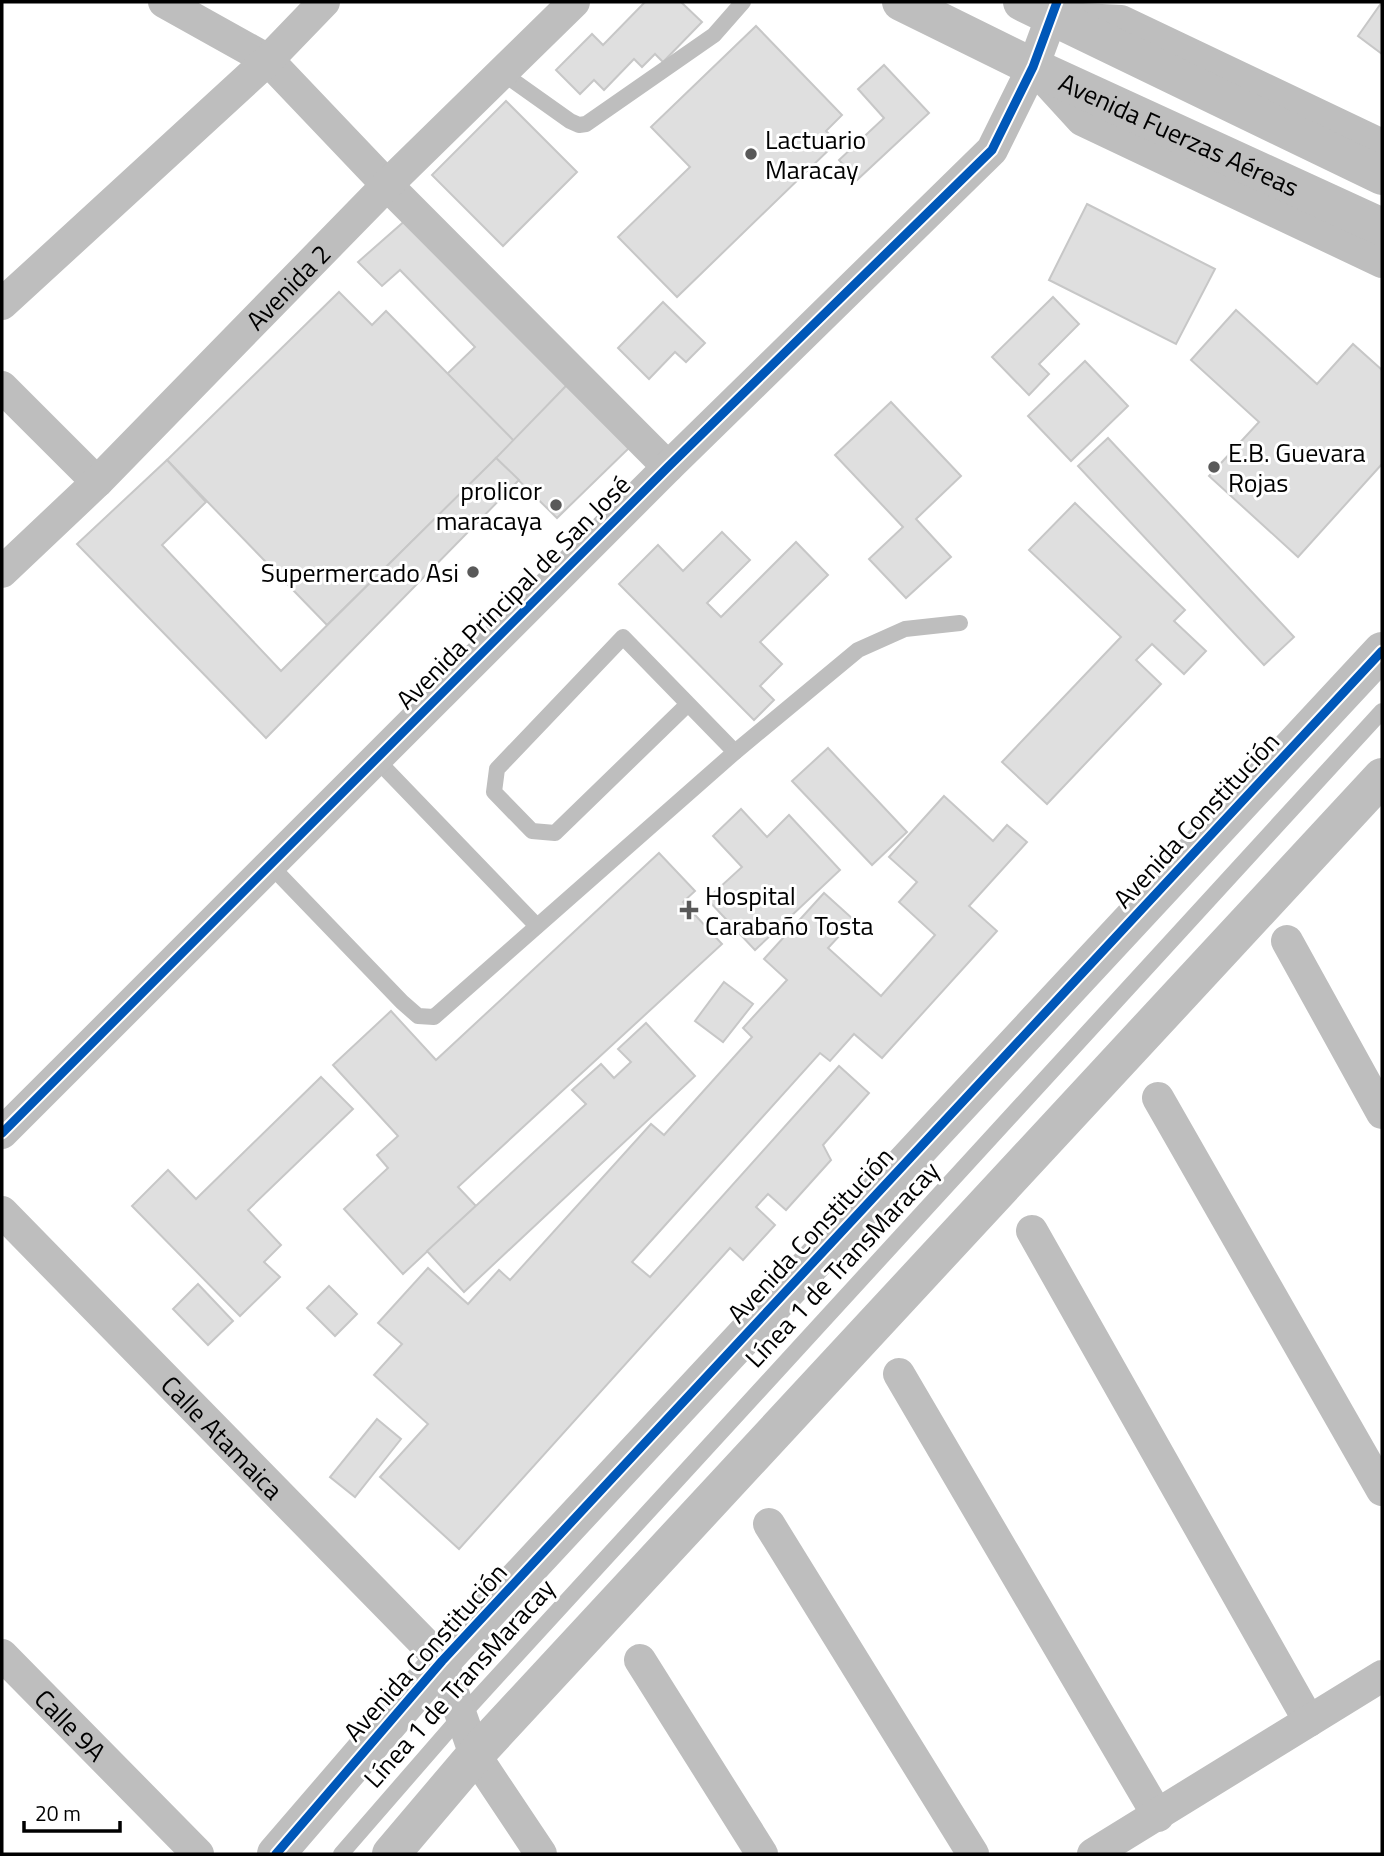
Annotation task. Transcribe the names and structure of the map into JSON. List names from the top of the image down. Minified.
{"streets":{"street":["Avenida Fuerzas Aéreas","Avenida 2","Avenida Principal de San José","Avenida Constitución","Calle Atamaica","Calle 9A"],"lane":["Línea 1 de TransMaracay"]},"crossings":[["Avenida Fuerzas Aéreas","Avenida Principal de San José"],["Avenida Constitución","Calle Atamaica"]],"places":{"other":["Lactuario Maracay","E.B. Guevara Rojas","prolicor maracaya","Supermercado Asi"],"health":["Hospital Carabaño Tosta"]},"scale_bar":"20 m"}
